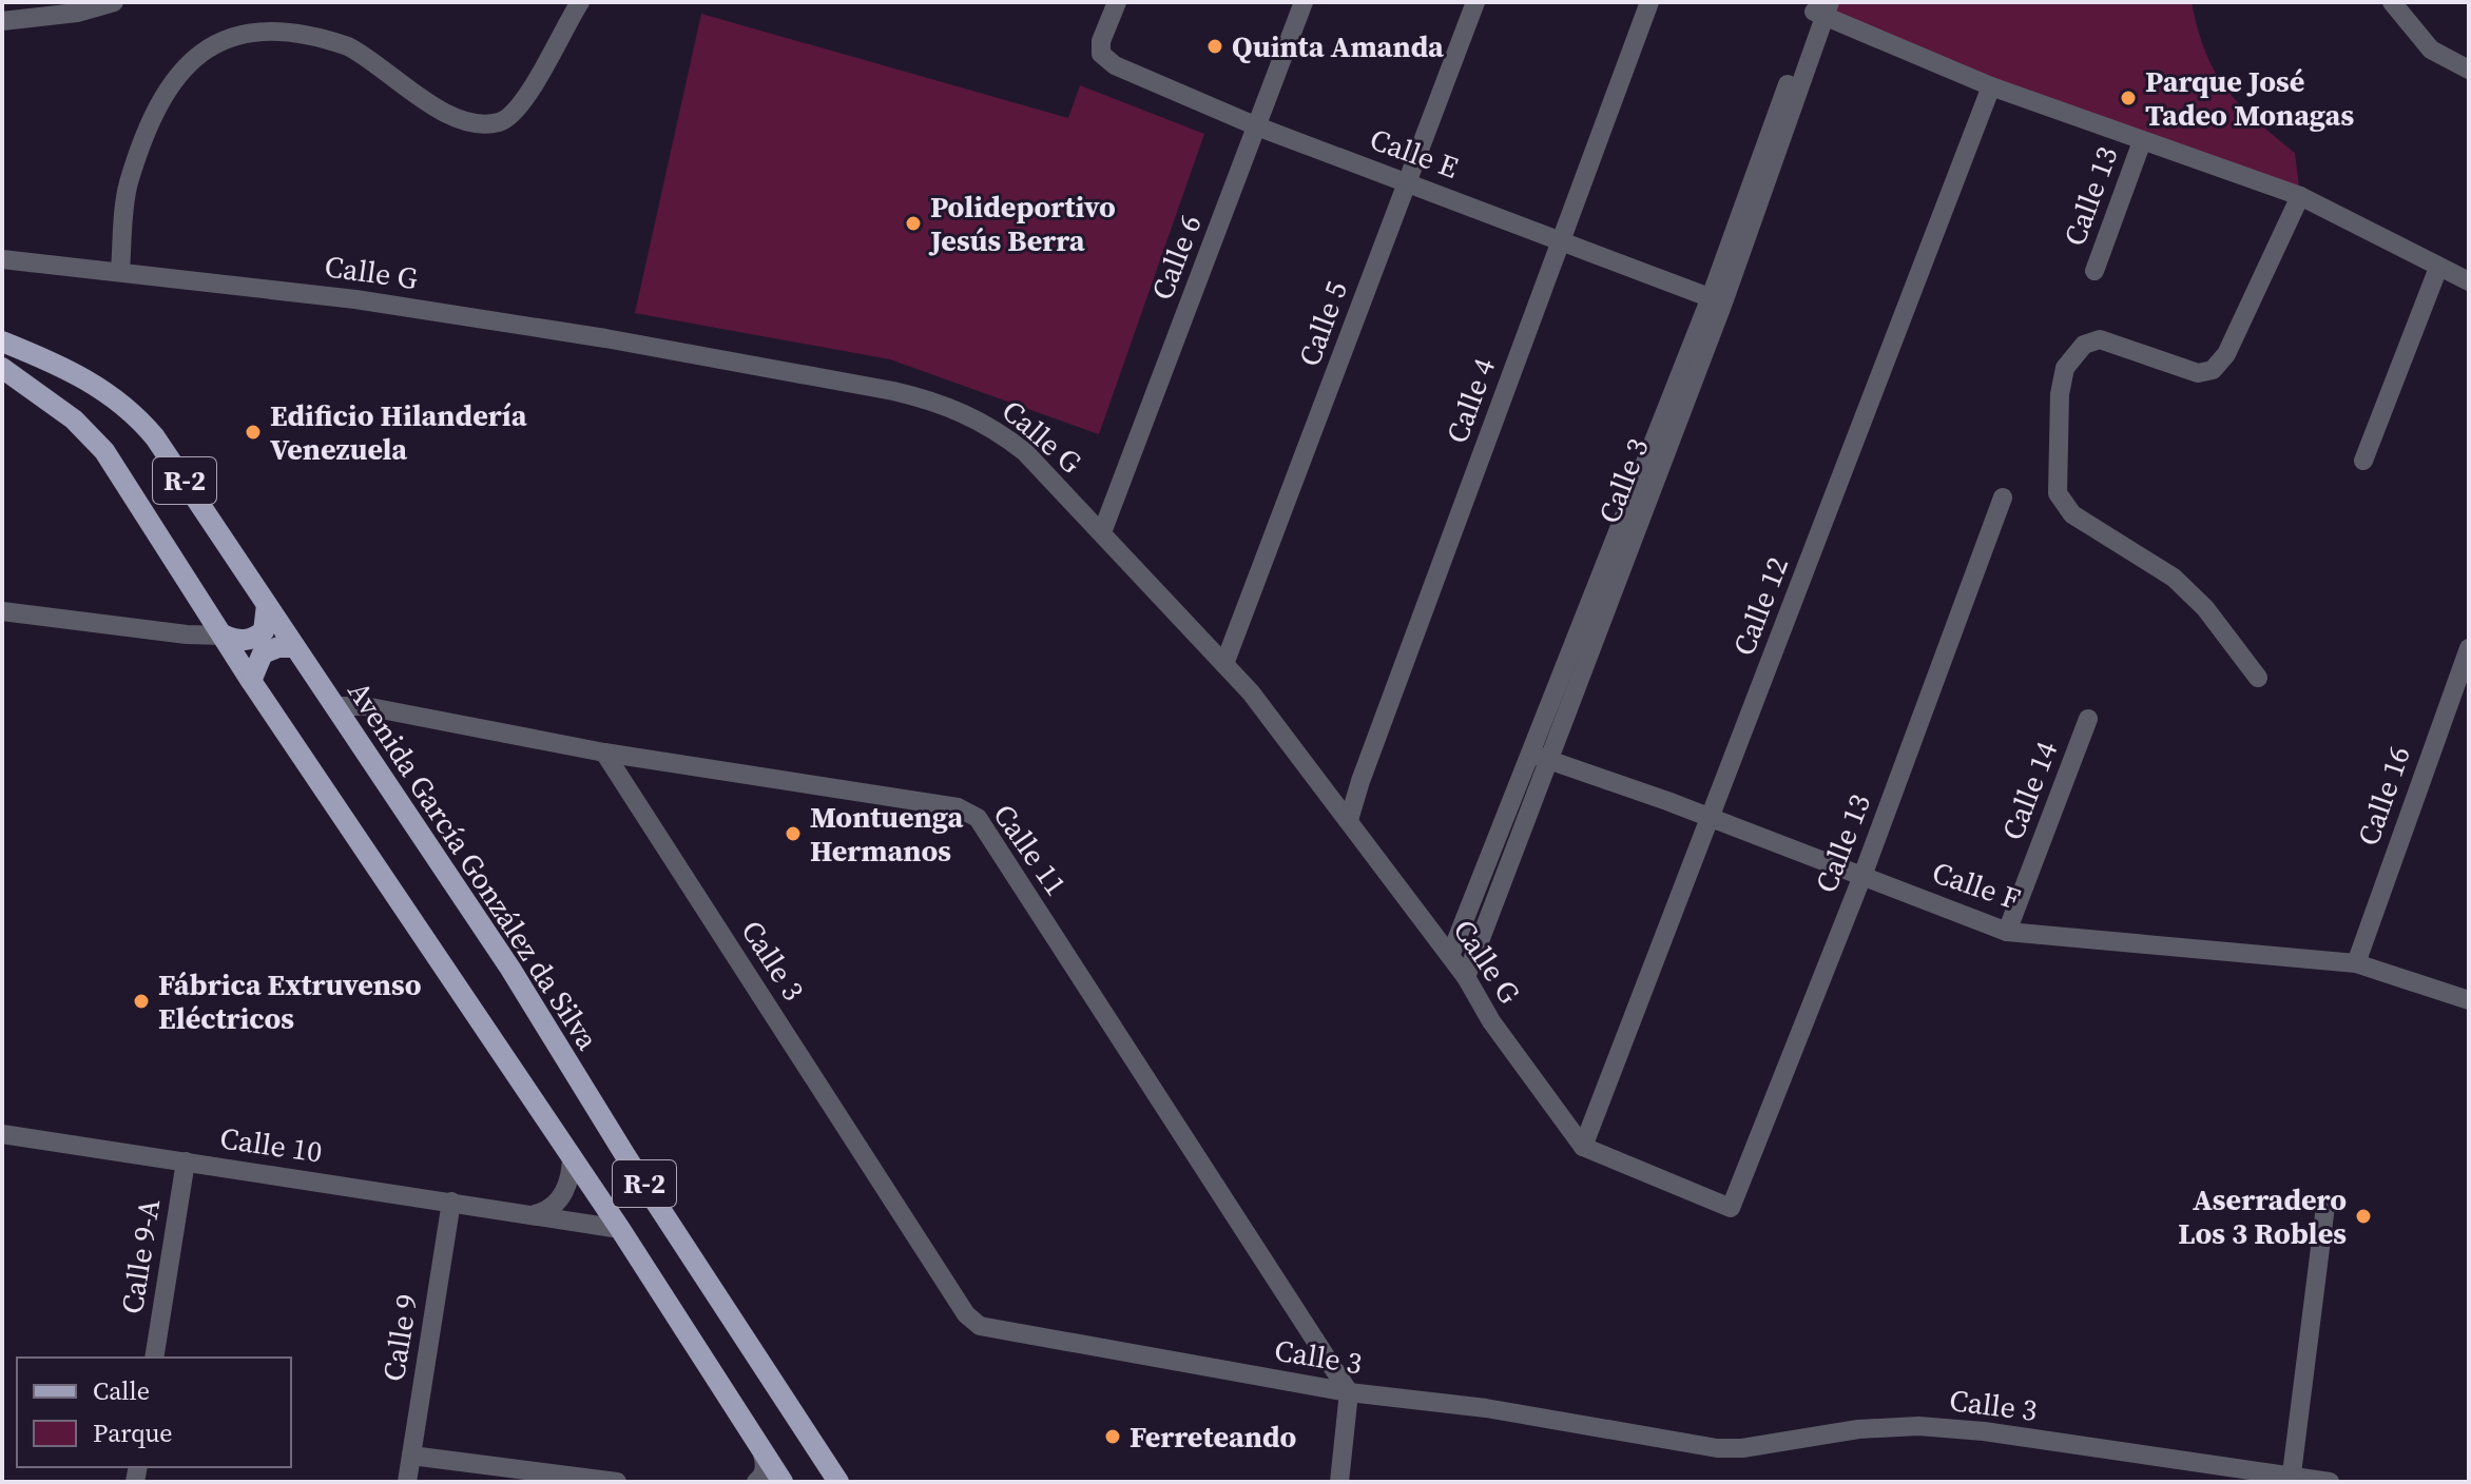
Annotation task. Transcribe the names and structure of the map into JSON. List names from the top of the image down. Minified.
{"streets":{"main road":["R-2","Avenida García González da Silva"],"street":["Calle E","Calle 13","Calle 6","Calle G","Calle 5","Calle 4","Calle 3","Calle 12","Calle 14","Calle 16","Calle 11","Calle F","Calle 10","Calle 9-A","Calle 9"]},"crossings":[["Calle E","Calle 6"],["Calle E","Calle 5"],["Calle E","Calle 4"],["Calle E","Calle 3"],["Calle 13","Calle G"],["Calle 13","Calle 12"],["Calle 13","Calle F"],["Calle 6","Calle G"],["Calle G","Calle 5"],["Calle G","Calle 4"],["Calle G","Calle 3"],["Calle G","Calle 12"],["R-2","Calle 10"],["Calle 3","Calle 11"],["Calle 3","Calle F"],["Calle 12","Calle F"],["Calle 14","Calle F"],["Calle 16","Calle F"],["Calle 11","Avenida García González da Silva"],["Calle 10","Calle 9-A"],["Calle 10","Calle 9"]],"places":["Quinta Amanda","Parque José Tadeo Monagas","Polideportivo Jesús Berra","Edificio Hilandería Venezuela","Montuenga Hermanos","Fábrica Extruvenso Eléctricos","Aserradero Los 3 Robles","Ferreteando"],"legend":["Calle","Parque"]}
